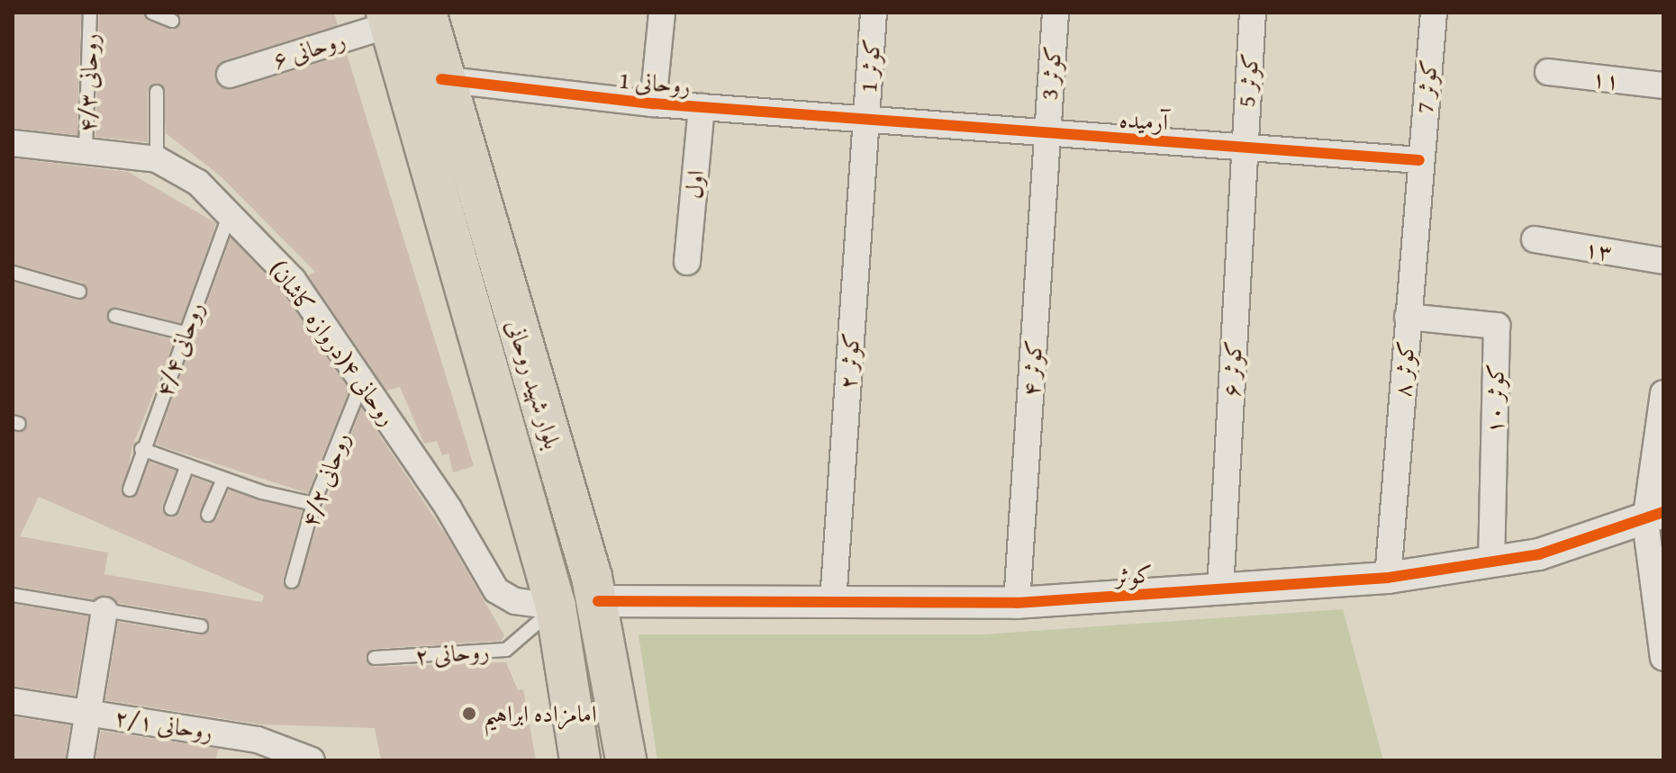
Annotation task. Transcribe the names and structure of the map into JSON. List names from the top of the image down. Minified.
{"streets":{"main road":["بلوار شهید روحانی"],"street":["روحانی ۶","کوثر 1","کوثر 3","۱۱","کوثر 5","روحانی 1","کوثر 7","آرمیده","اول","۱۳","روحانی ۴(دروازه کاشان)","کوثر ۲","کوثر ۴","کوثر ۶","کوثر ۸","کوثر ۱۰","کوثر","روحانی ۲/۱"],"lane":["روحانی ۴/۳","روحانی ۴/۴","روحانی ۴/۲","روحانی ۲"]},"crossings":[["روحانی ۶","بلوار شهید روحانی"],["کوثر 1","روحانی 1"],["کوثر 1","آرمیده"],["کوثر 1","کوثر ۲"],["کوثر 3","آرمیده"],["کوثر 3","کوثر ۴"],["کوثر 5","آرمیده"],["کوثر 5","کوثر ۶"],["روحانی ۴/۳","روحانی ۴(دروازه کاشان)"],["روحانی 1","آرمیده"],["روحانی 1","اول"],["روحانی 1","کوثر ۲"],["روحانی 1","بلوار شهید روحانی"],["کوثر 7","آرمیده"],["کوثر 7","کوثر ۸"],["آرمیده","کوثر ۲"],["آرمیده","کوثر ۴"],["آرمیده","کوثر ۶"],["آرمیده","کوثر ۸"],["روحانی ۴(دروازه کاشان)","روحانی ۴/۴"],["روحانی ۴(دروازه کاشان)","بلوار شهید روحانی"],["روحانی ۴(دروازه کاشان)","روحانی ۴/۲"],["روحانی ۴(دروازه کاشان)","روحانی ۲"],["کوثر ۲","کوثر"],["کوثر ۴","کوثر"],["کوثر ۶","کوثر"],["کوثر ۸","کوثر ۱۰"],["کوثر ۸","کوثر"],["بلوار شهید روحانی","کوثر"],["بلوار شهید روحانی","روحانی ۲"],["کوثر ۱۰","کوثر"]],"places":["امامزاده ابراهیم"]}
